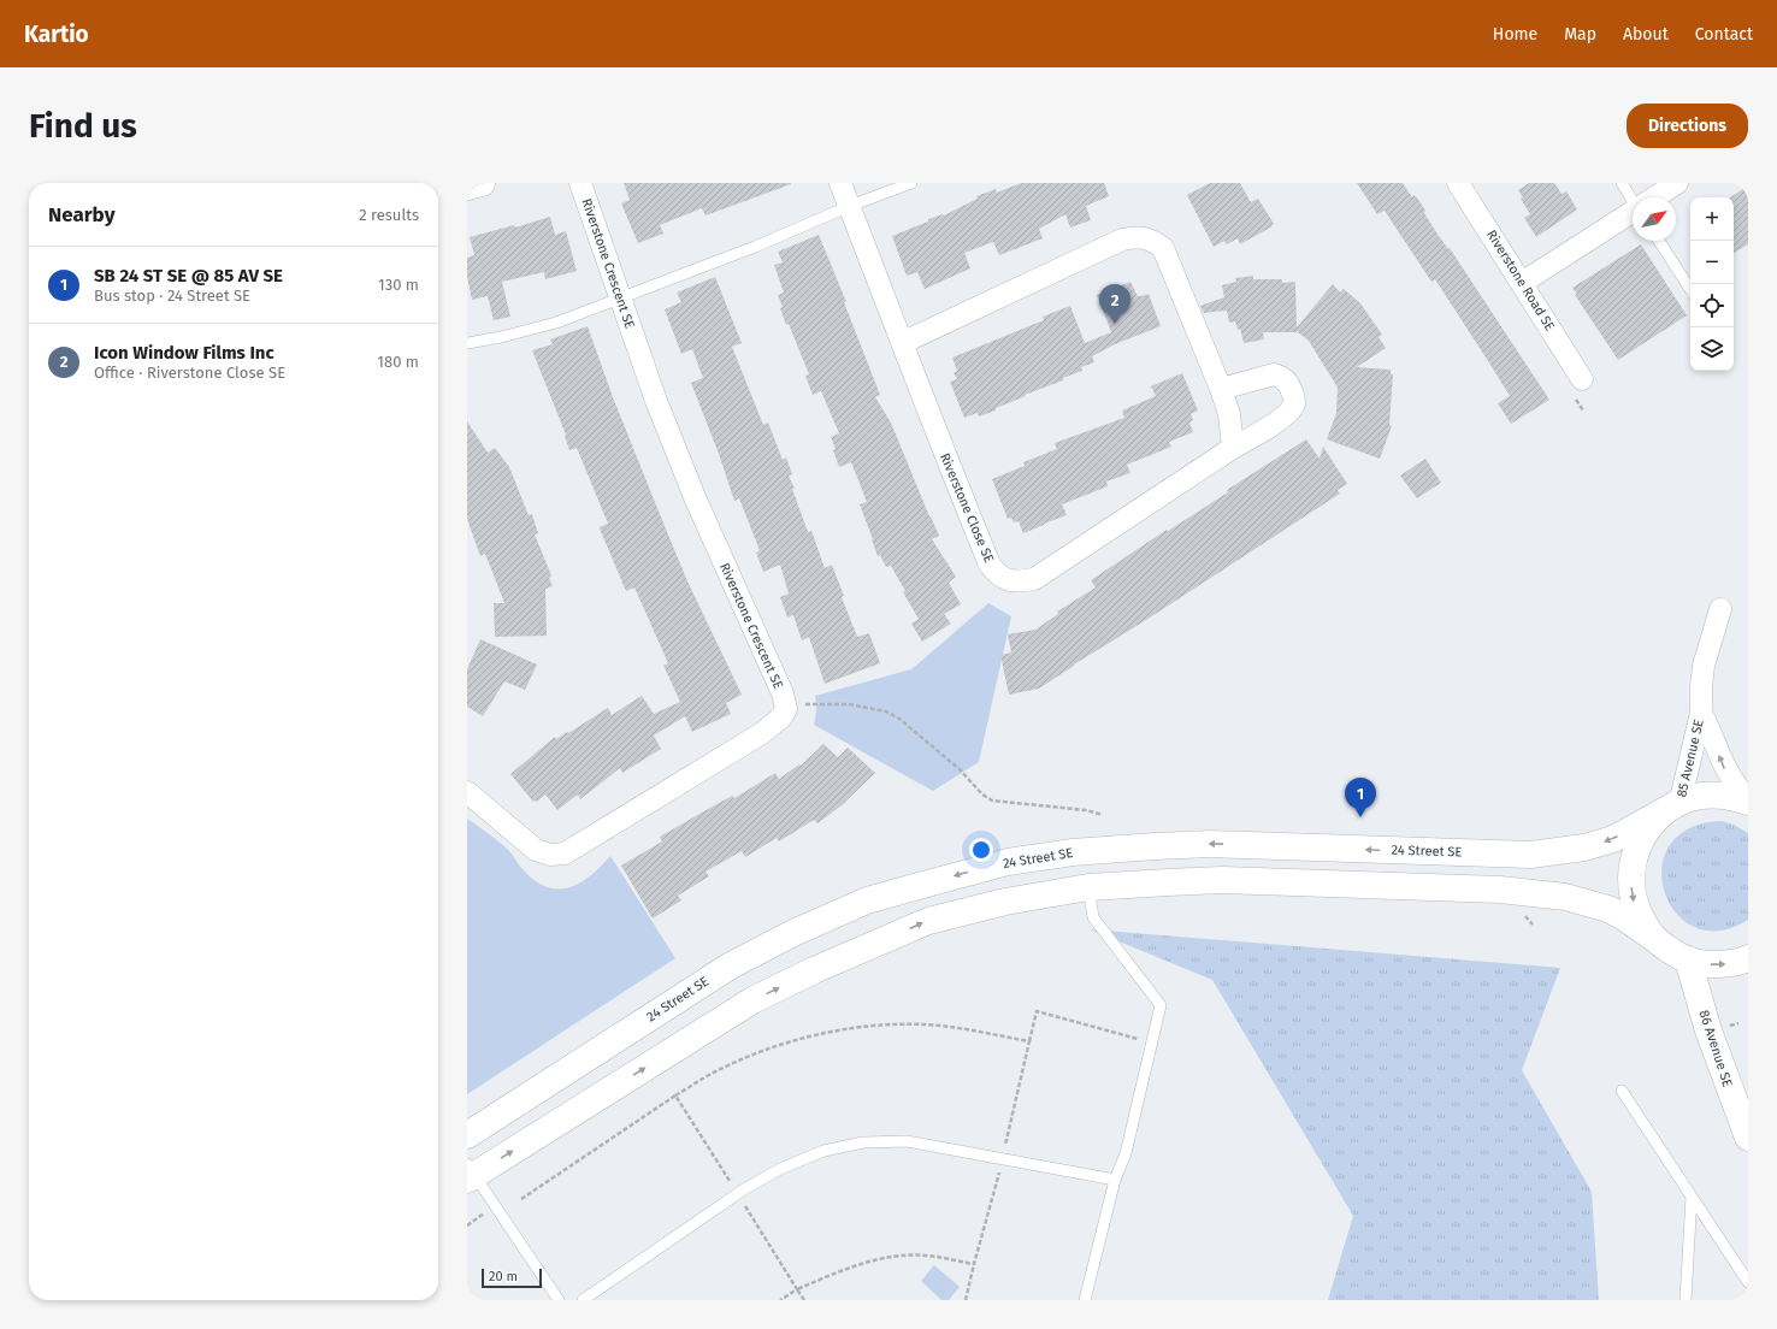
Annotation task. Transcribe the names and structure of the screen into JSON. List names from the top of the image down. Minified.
{"streets":{"main road":["24 Street SE","86 Avenue SE"],"street":["Riverstone Crescent SE","Riverstone Road SE","Riverstone Close SE","85 Avenue SE"]},"crossings":[["85 Avenue SE","24 Street SE"]],"scale_bar":"20 m","north":"top right","page":{"header":"Kartio","nav":["Home","Map","About","Contact"],"buttons":"Directions","title":"Find us","heading":["Nearby","2 results"],"map_buttons":["+","−"],"list":[{"mark":"1","name":"SB 24 ST SE @ 85 AV SE","note":"Bus stop · 24 Street SE","value":"130 m"},{"mark":"2","name":"Icon Window Films Inc","note":"Office · Riverstone Close SE","value":"180 m"}],"pins":["2","1"],"scale":"20 m"}}
